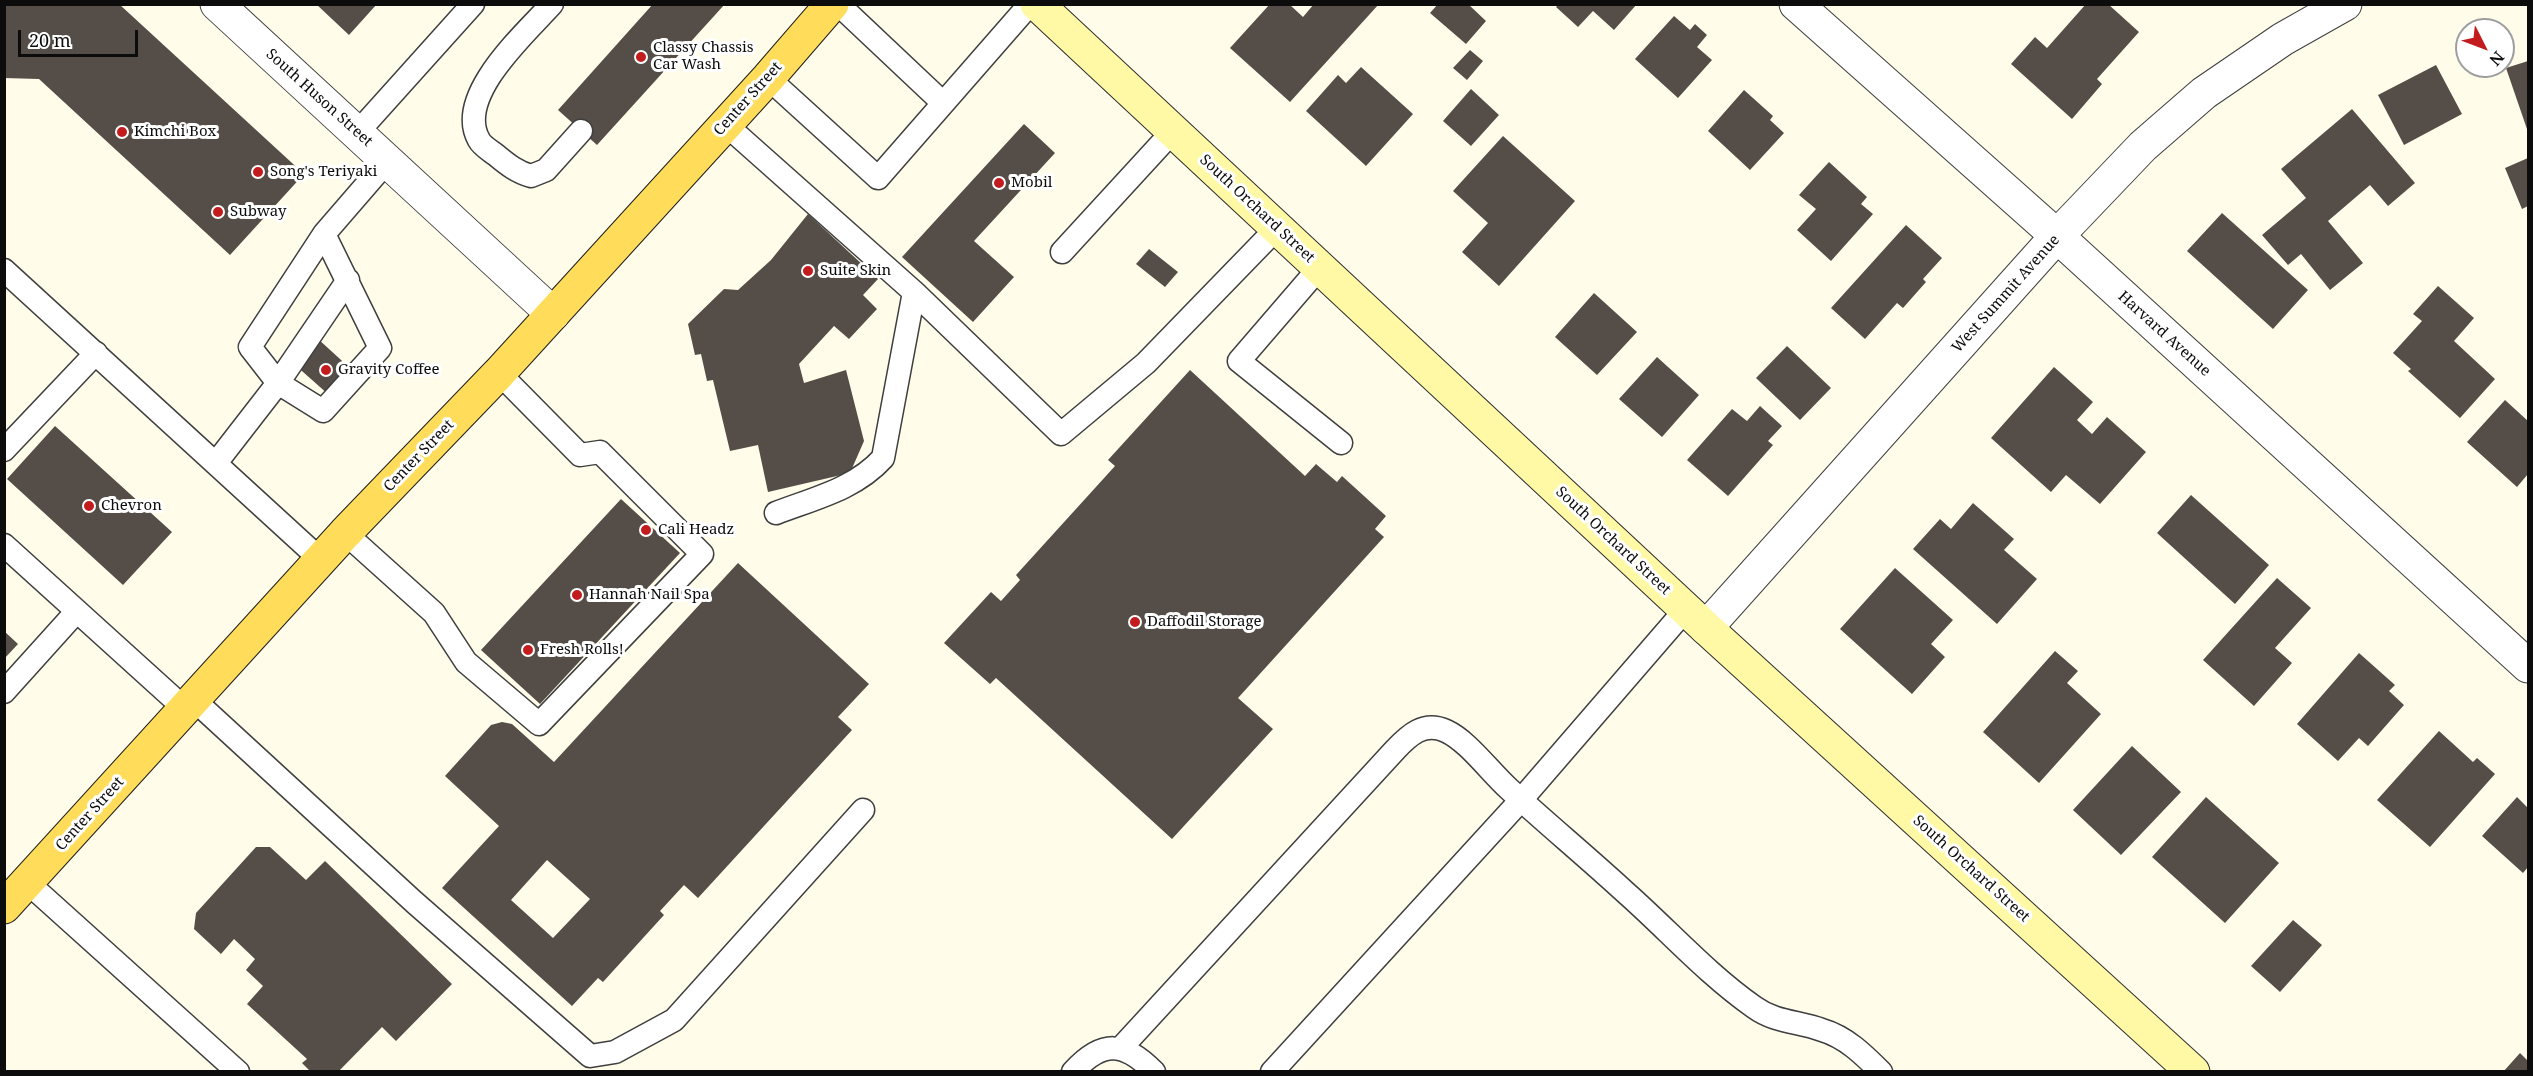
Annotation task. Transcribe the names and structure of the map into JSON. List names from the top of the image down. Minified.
{"streets":{"main road":["Center Street","South Orchard Street"],"street":["South Huson Street","West Summit Avenue","Harvard Avenue"]},"crossings":[["South Huson Street","Center Street"],["South Orchard Street","West Summit Avenue"],["West Summit Avenue","Harvard Avenue"]],"places":["Classy Chassis Car Wash","Kimchi Box","Song's Teriyaki","Mobil","Subway","Suite Skin","Gravity Coffee","Chevron","Cali Headz","Hannah Nail Spa","Daffodil Storage","Fresh Rolls!"],"scale_bar":"20 m","north":"bottom right"}
